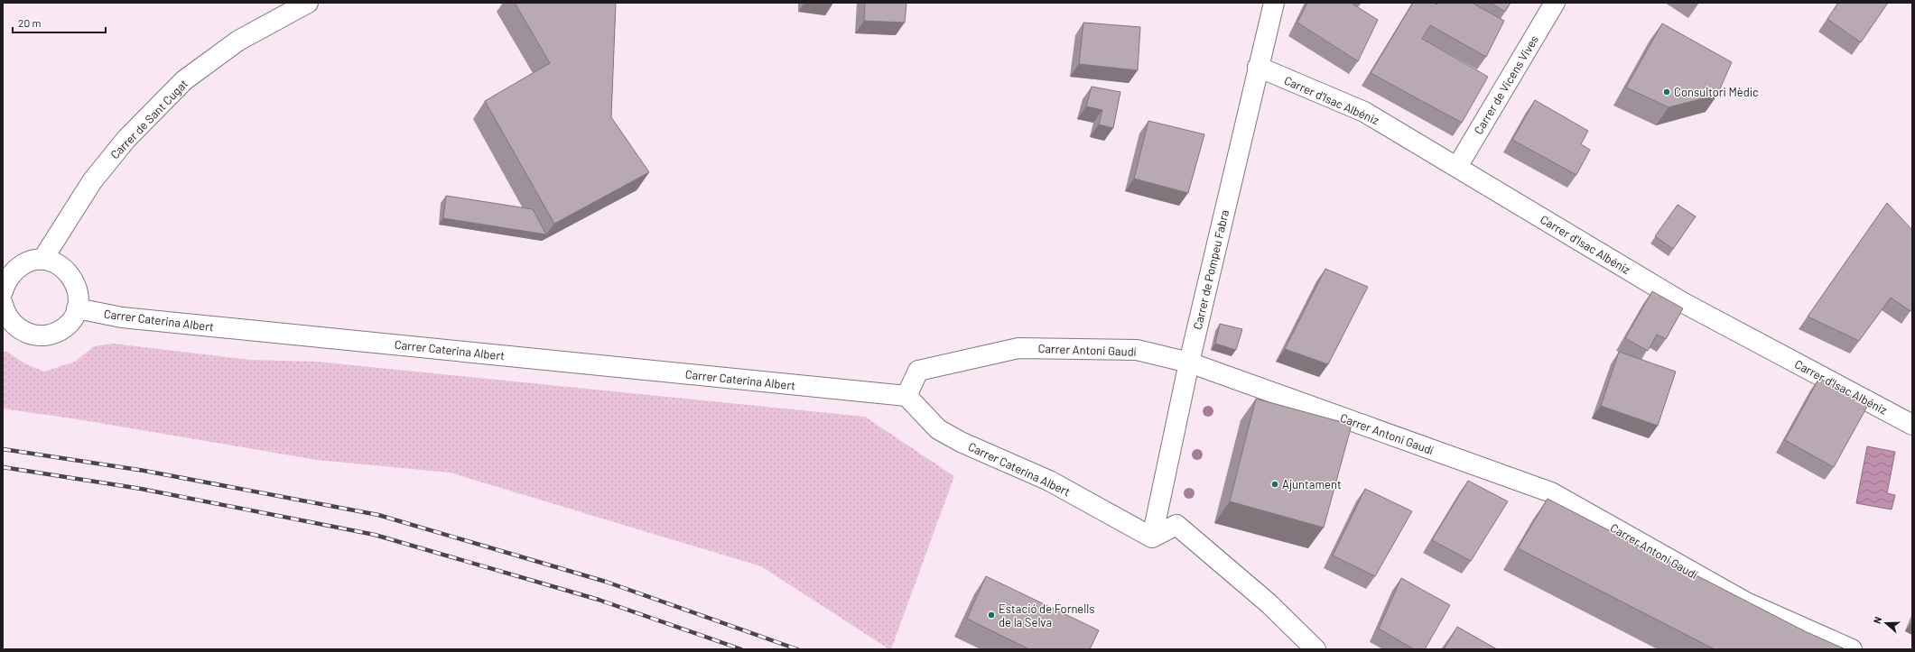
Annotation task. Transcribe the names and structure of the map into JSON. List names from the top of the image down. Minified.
{"streets":{"street":["Carrer de Vicens Vives","Carrer d'Isac Albéniz","Carrer de Sant Cugat","Carrer de Pompeu Fabra","Carrer Caterina Albert","Carrer Antoni Gaudí"]},"crossings":[["Carrer de Vicens Vives","Carrer d'Isac Albéniz"],["Carrer d'Isac Albéniz","Carrer de Pompeu Fabra"],["Carrer de Pompeu Fabra","Carrer Caterina Albert"],["Carrer de Pompeu Fabra","Carrer Antoni Gaudí"],["Carrer Caterina Albert","Carrer Antoni Gaudí"]],"places":["Consultori Mèdic","Ajuntament","Estació de Fornells de la Selva"],"scale_bar":"20 m","north":"left"}
